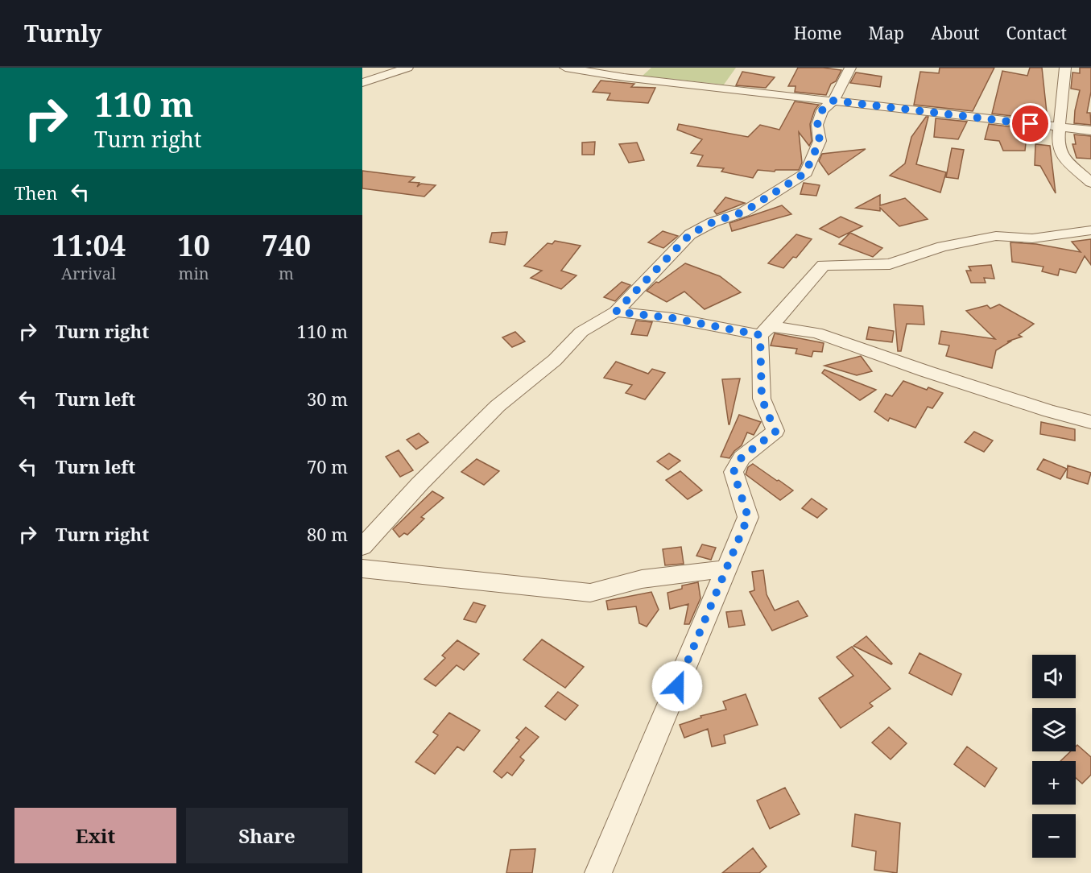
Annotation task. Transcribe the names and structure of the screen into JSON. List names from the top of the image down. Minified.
{"page":{"header":"Turnly","nav":["Home","Map","About","Contact"],"turn":["110 m","Turn right"],"then":"Then","eta":["11:04","Arrival","10","min","740","m"],"list":[{"name":"Turn right","value":"110 m"},{"name":"Turn left","value":"30 m"},{"name":"Turn left","value":"70 m"},{"name":"Turn right","value":"80 m"}],"map_buttons":["+","−"],"buttons":["Exit","Share"]}}
